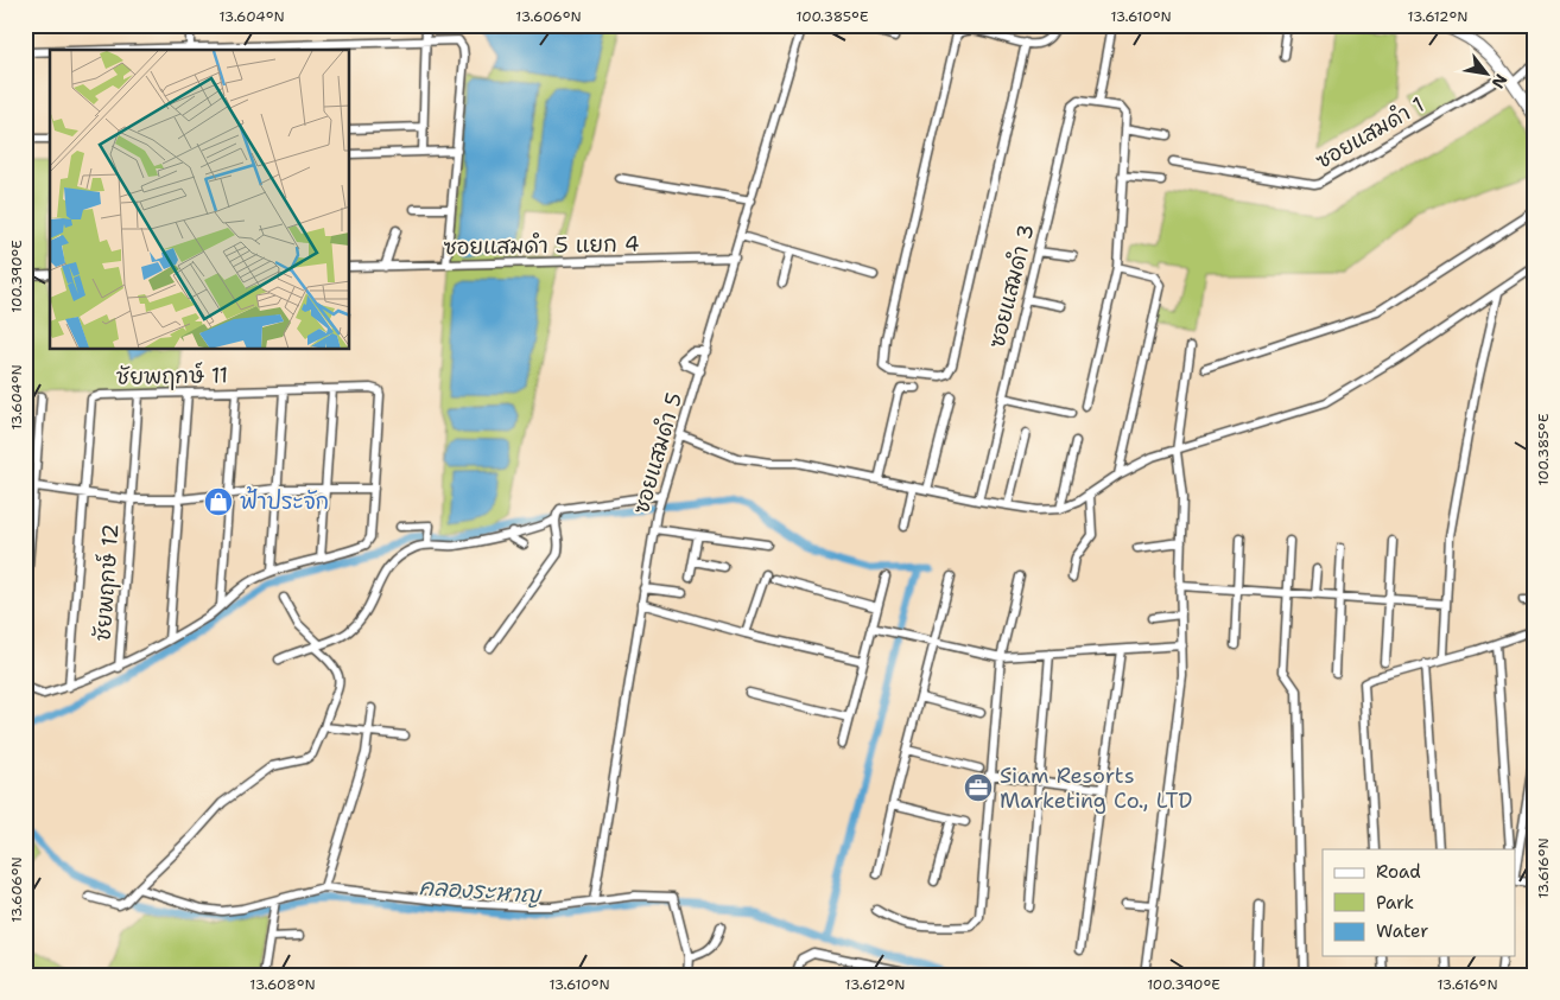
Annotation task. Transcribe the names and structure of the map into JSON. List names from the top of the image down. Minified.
{"streets":{"street":["ซอยแสมดำ 1","ซอยแสมดำ 5 แยก 4","ซอยแสมดำ 3","ชัยพฤกษ์ 11","ซอยแสมดำ 5","ชัยพฤกษ์ 12"]},"crossings":[["ซอยแสมดำ 5 แยก 4","ซอยแสมดำ 5"],["ชัยพฤกษ์ 11","ชัยพฤกษ์ 12"]],"water":["คลองระหาญ"],"places":{"shop":["ฟ้าประจัก"],"office":["Siam Resorts Marketing Co., LTD"]},"legend":["Road","Park","Water"],"north":"bottom right","coordinates":["13.604°N","13.606°N","100.385°E","13.610°N","13.612°N","100.390°E","13.616°N","13.608°N"]}
